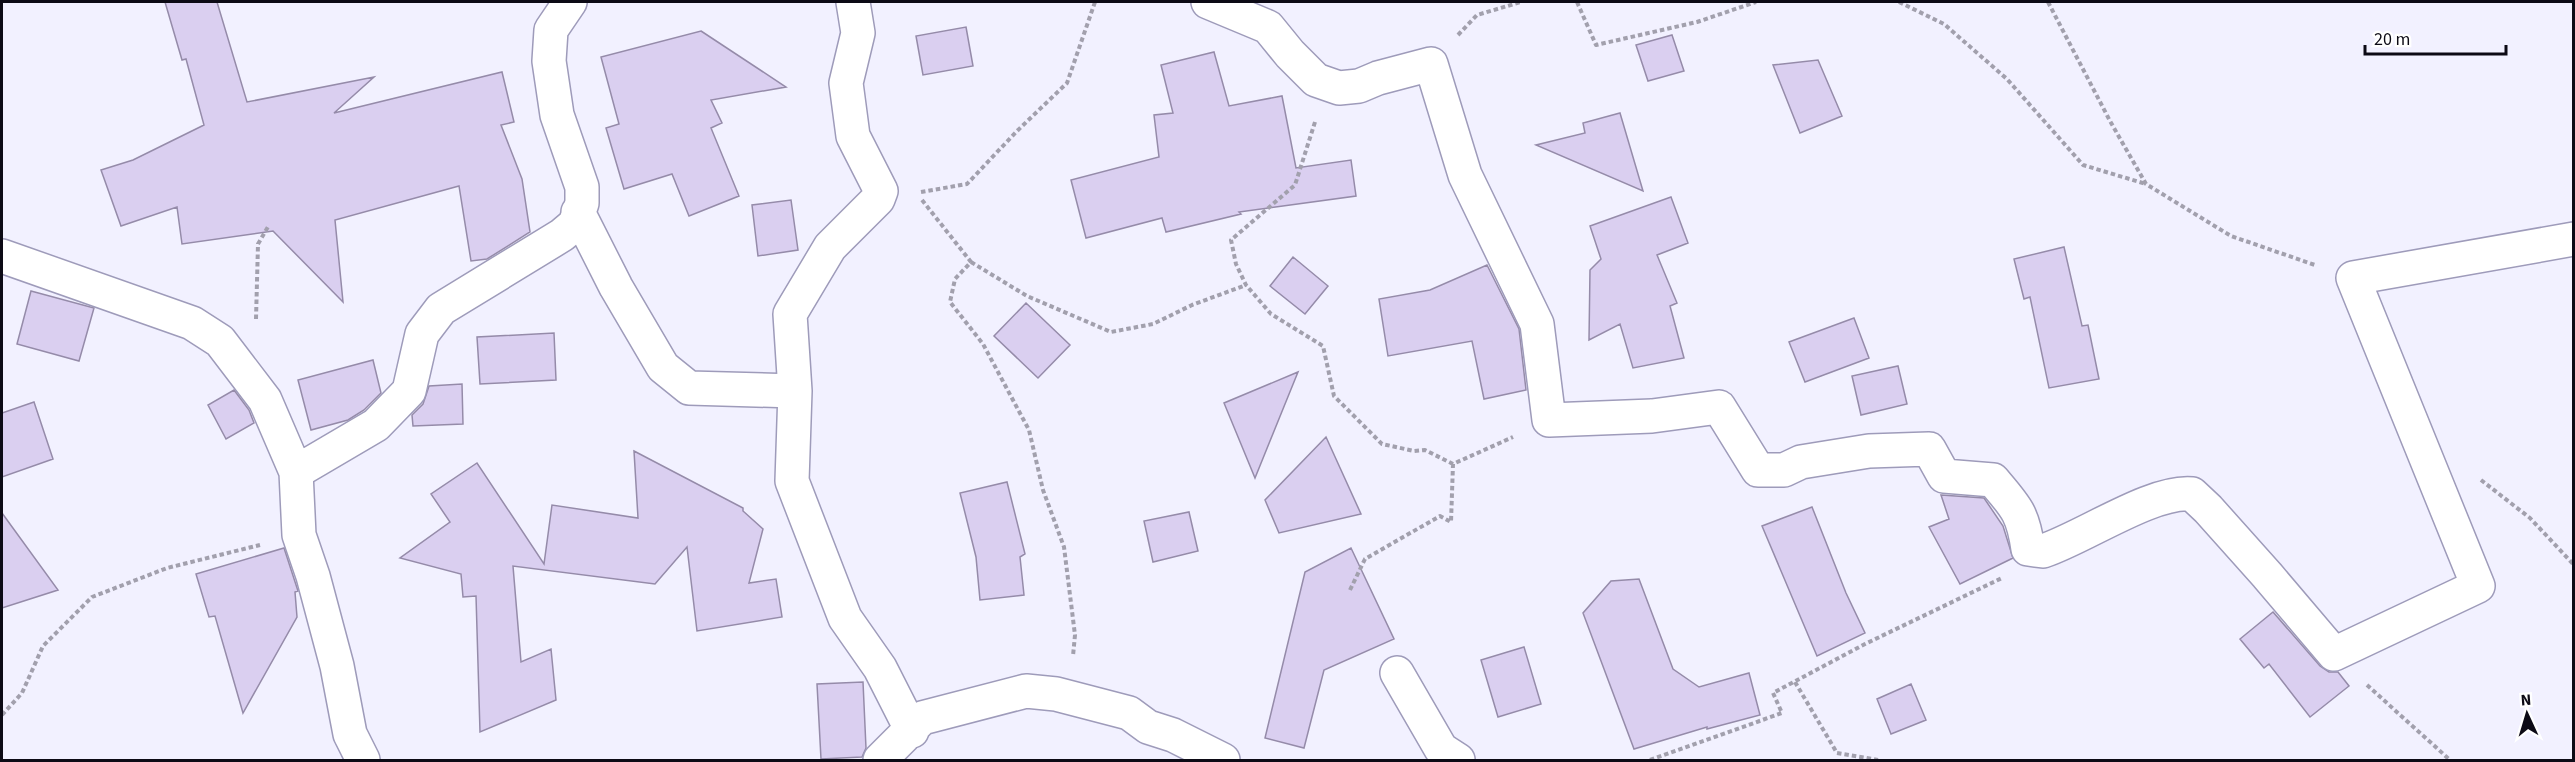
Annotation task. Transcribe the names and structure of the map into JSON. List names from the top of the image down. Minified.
{"scale_bar":"20 m","north":"top"}
